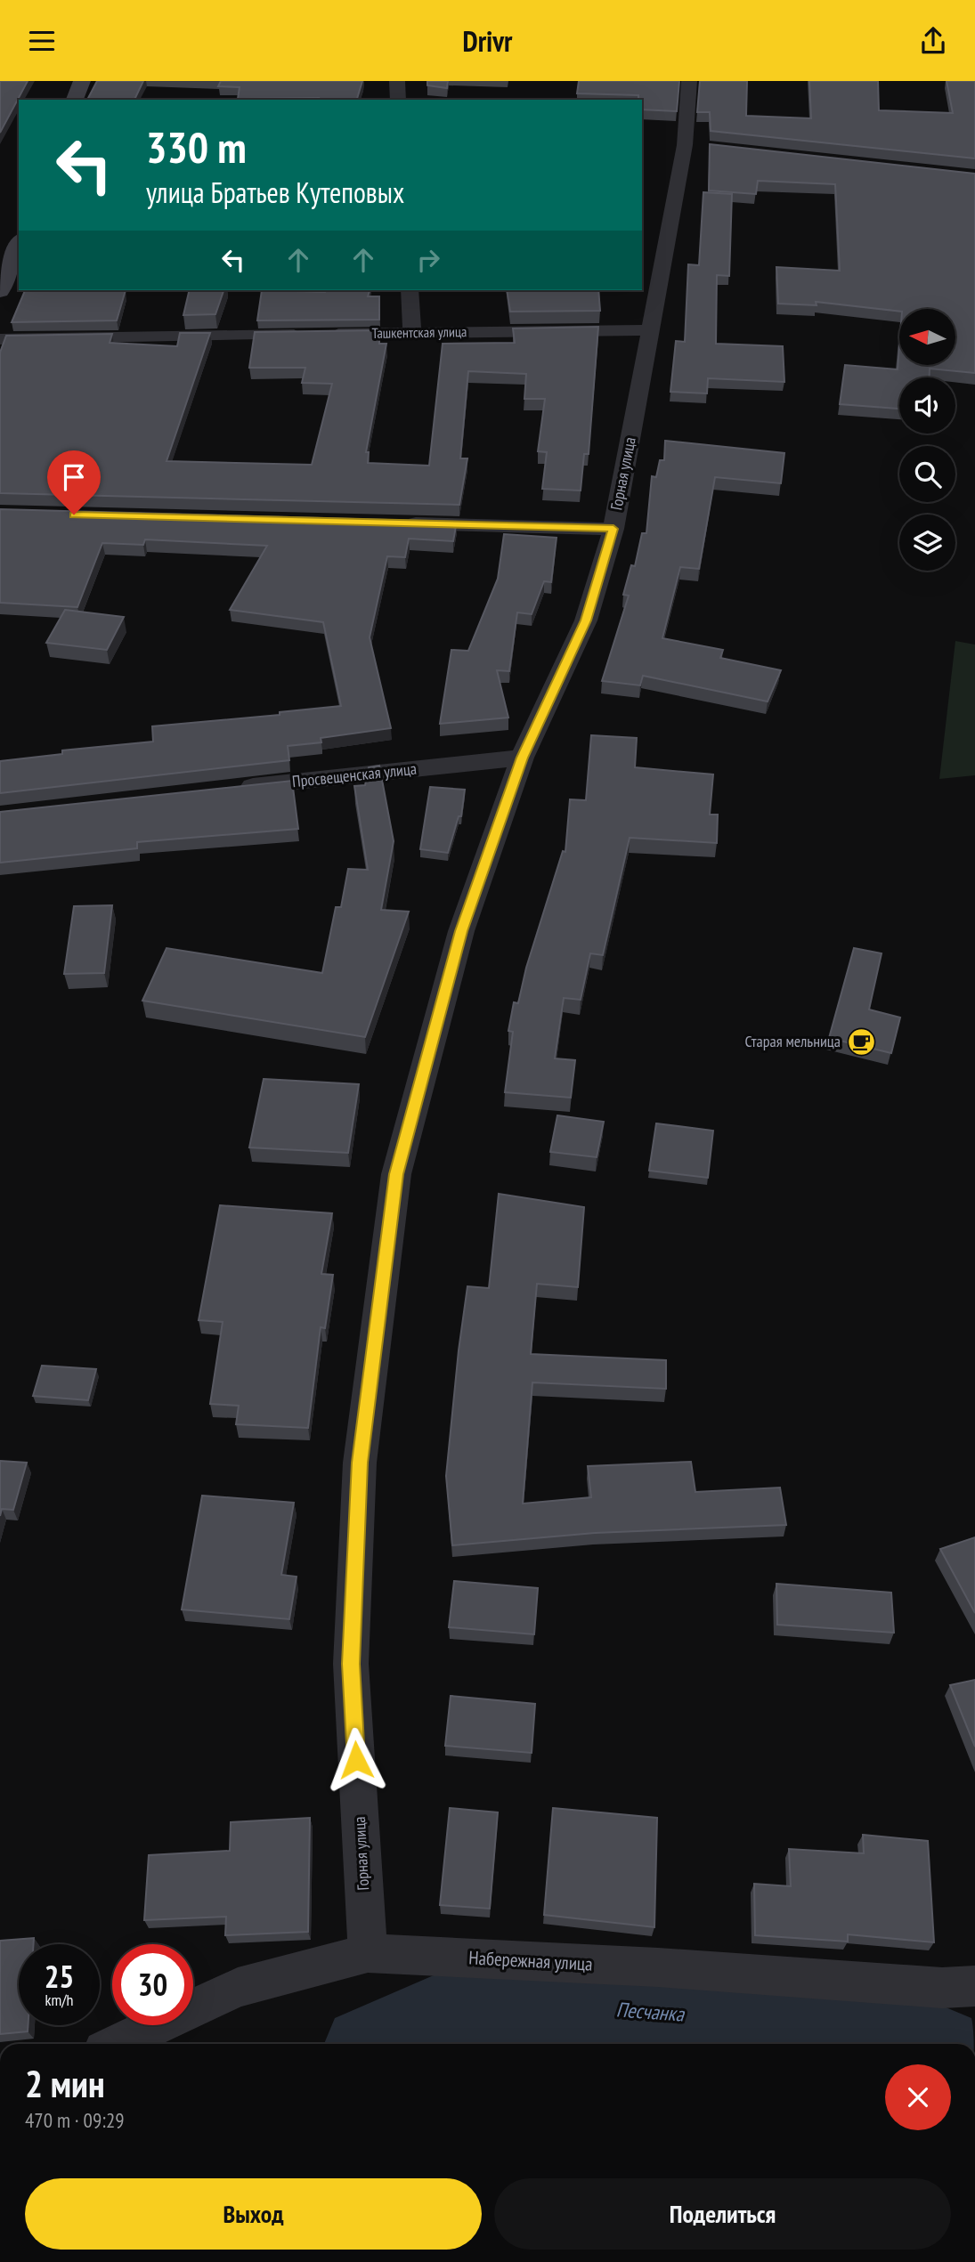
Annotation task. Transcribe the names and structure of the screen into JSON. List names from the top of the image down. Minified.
{"streets":{"street":["Ташкентская улица","Горная улица","Просвещенская улица","Набережная улица"]},"crossings":[["Ташкентская улица","Горная улица"],["Горная улица","Просвещенская улица"],["Горная улица","Набережная улица"]],"water":["Песчанка"],"places":{"cafe":["Старая мельница"]},"north":"left","page":{"header":"Drivr","turn":["330 m","улица Братьев Кутеповых"],"speed":"25 km/h","limit":"30","heading":["2 мин","470 m · 09:29"],"buttons":["Выход","Поделиться"]}}
